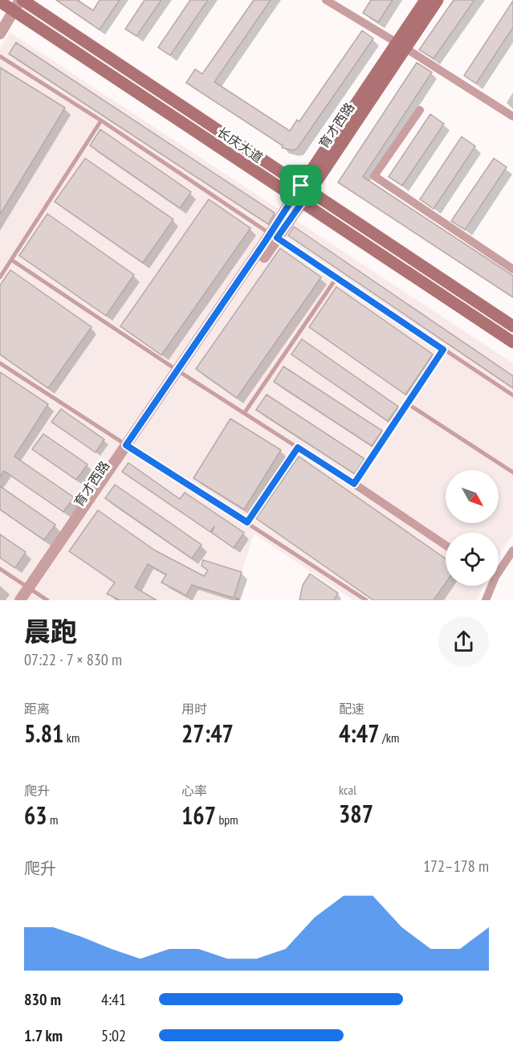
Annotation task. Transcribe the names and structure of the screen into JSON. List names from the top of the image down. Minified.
{"streets":{"main road":["育才西路","长庆大道"]},"crossings":[["育才西路","长庆大道"]],"north":"bottom right","page":{"heading":["晨跑","07:22 · 7 × 830 m"],"stats":[["距离","5.81 km"],["用时","27:47"],["配速","4:47 /km"],["爬升","63 m"],["心率","167 bpm"],["kcal","387"]],"chart":["爬升","172–178 m"],"list":[{"name":"830 m","note":"4:41"},{"name":"1.7 km","note":"5:02"}]}}
